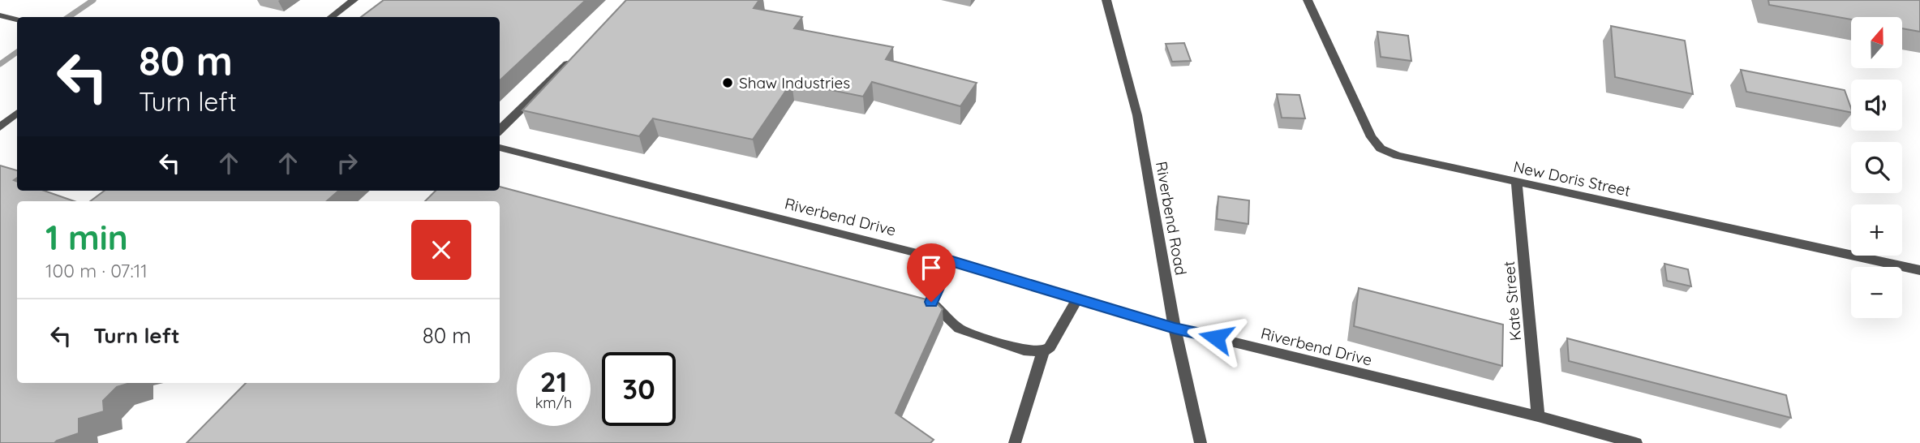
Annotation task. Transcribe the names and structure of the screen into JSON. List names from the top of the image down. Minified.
{"streets":{"street":["New Doris Street","Riverbend Drive","Riverbend Road","Kate Street"]},"crossings":[["New Doris Street","Kate Street"],["Riverbend Drive","Riverbend Road"],["Riverbend Drive","Kate Street"]],"places":["Shaw Industries"],"north":"top","page":{"map_buttons":["+","−"],"turn":["80 m","Turn left"],"heading":["1 min","100 m · 07:11"],"list":[{"name":"Turn left","value":"80 m"}],"speed":"21 km/h","limit":"30"}}
